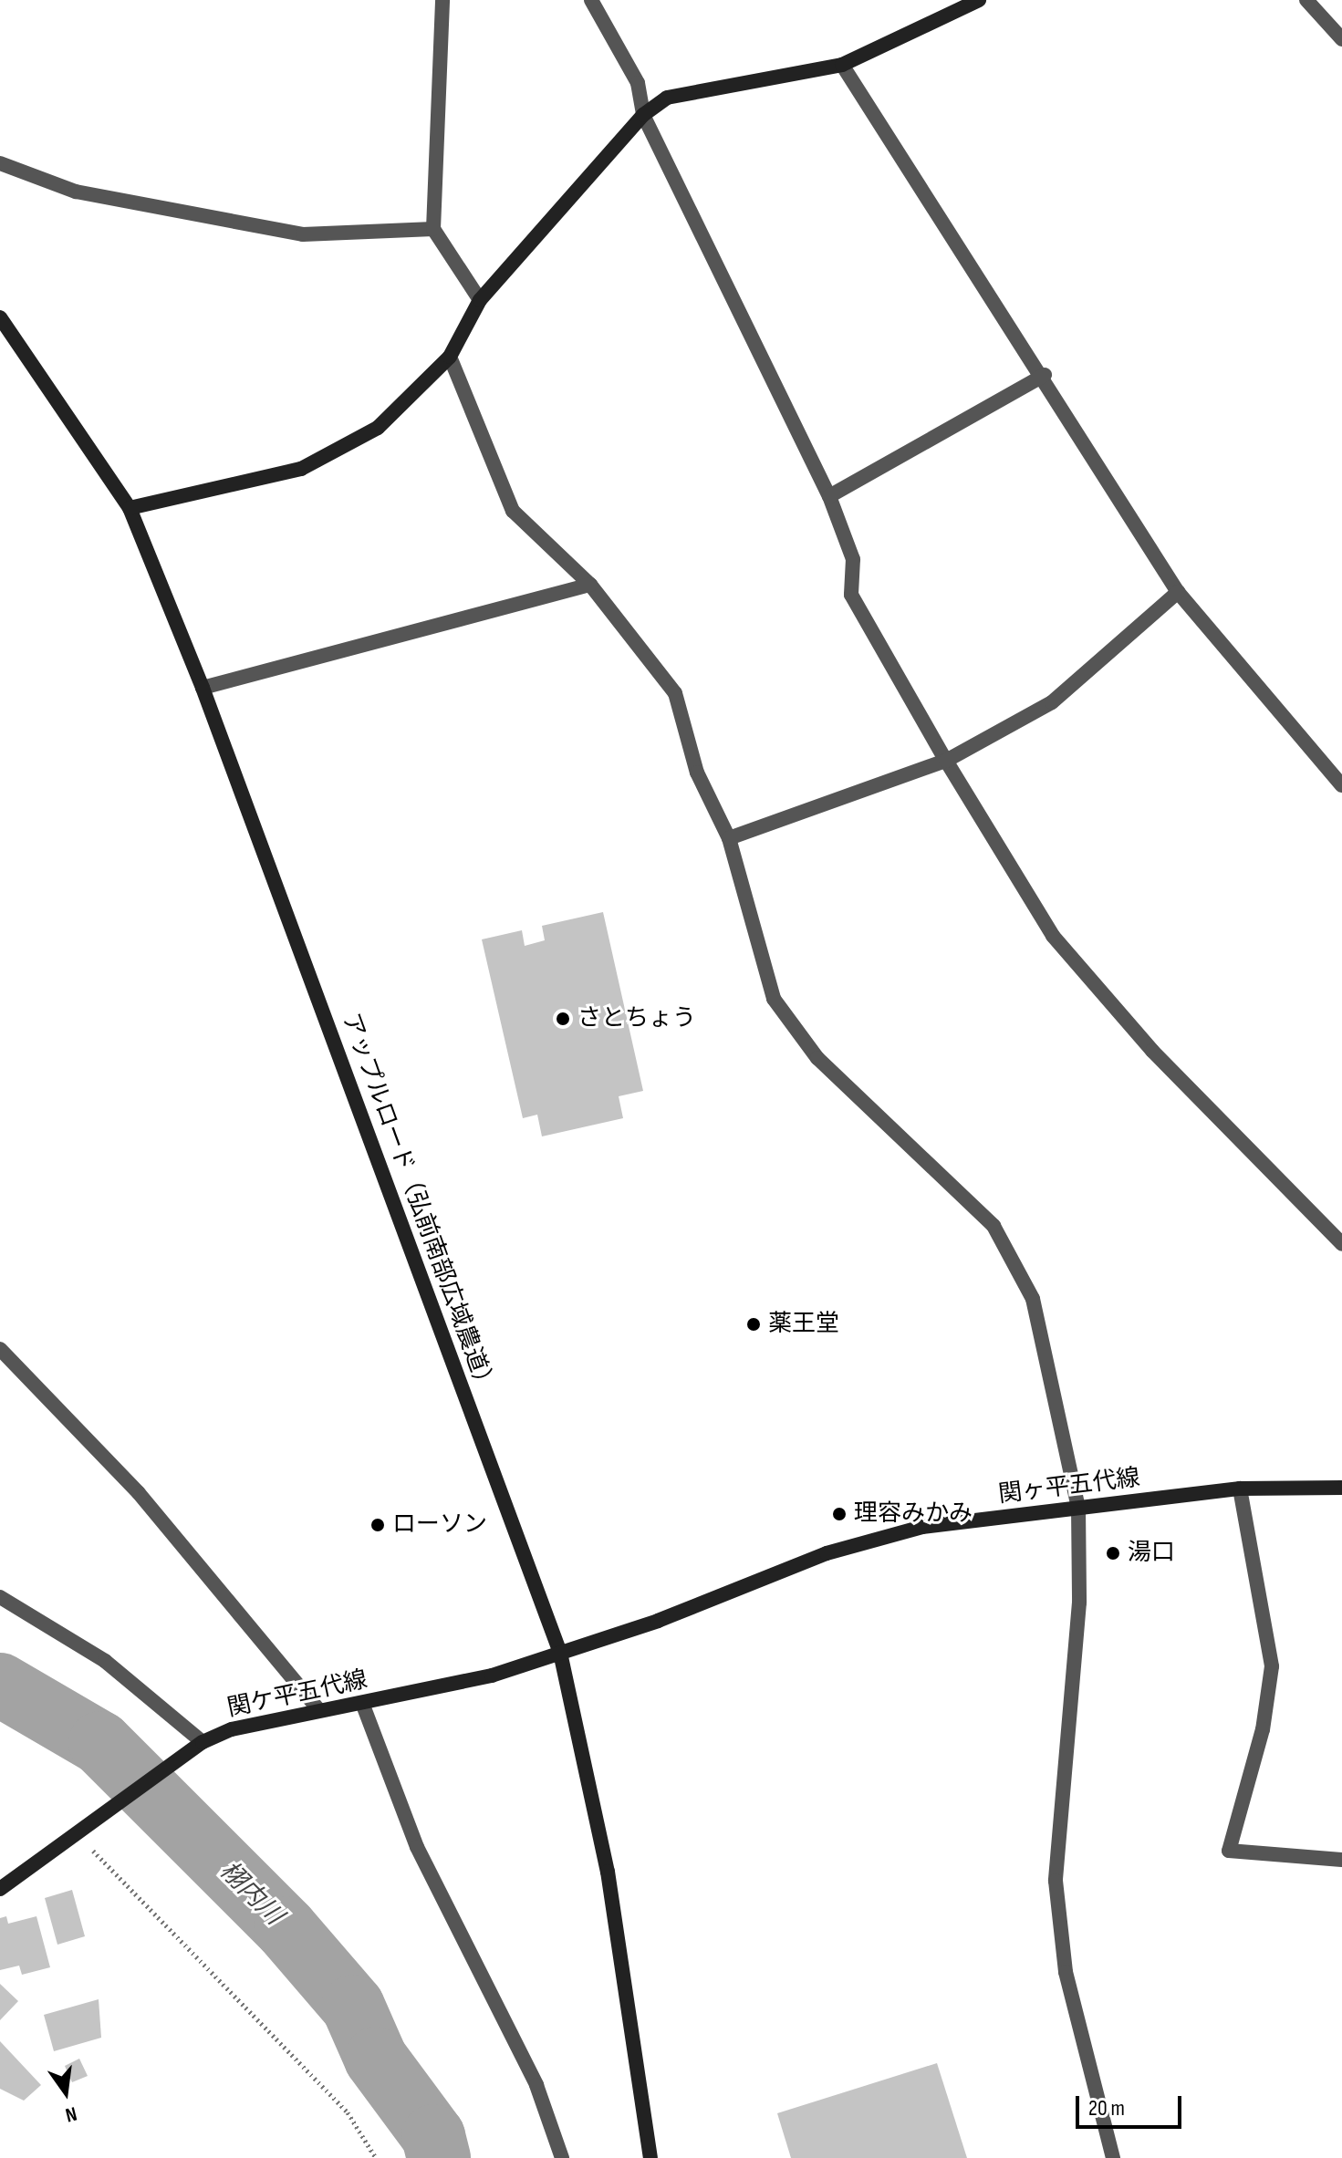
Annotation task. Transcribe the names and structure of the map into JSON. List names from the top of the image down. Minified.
{"streets":{"street":["アップルロード（弘前南部広域農道）","関ヶ平五代線","関ケ平五代線"]},"crossings":[["アップルロード（弘前南部広域農道）","関ヶ平五代線"],["アップルロード（弘前南部広域農道）","関ケ平五代線"],["関ヶ平五代線","関ケ平五代線"]],"water":["栩内川"],"places":["さとちょう","薬王堂","理容みかみ","ローソン","湯口"],"scale_bar":"20 m","north":"bottom"}
